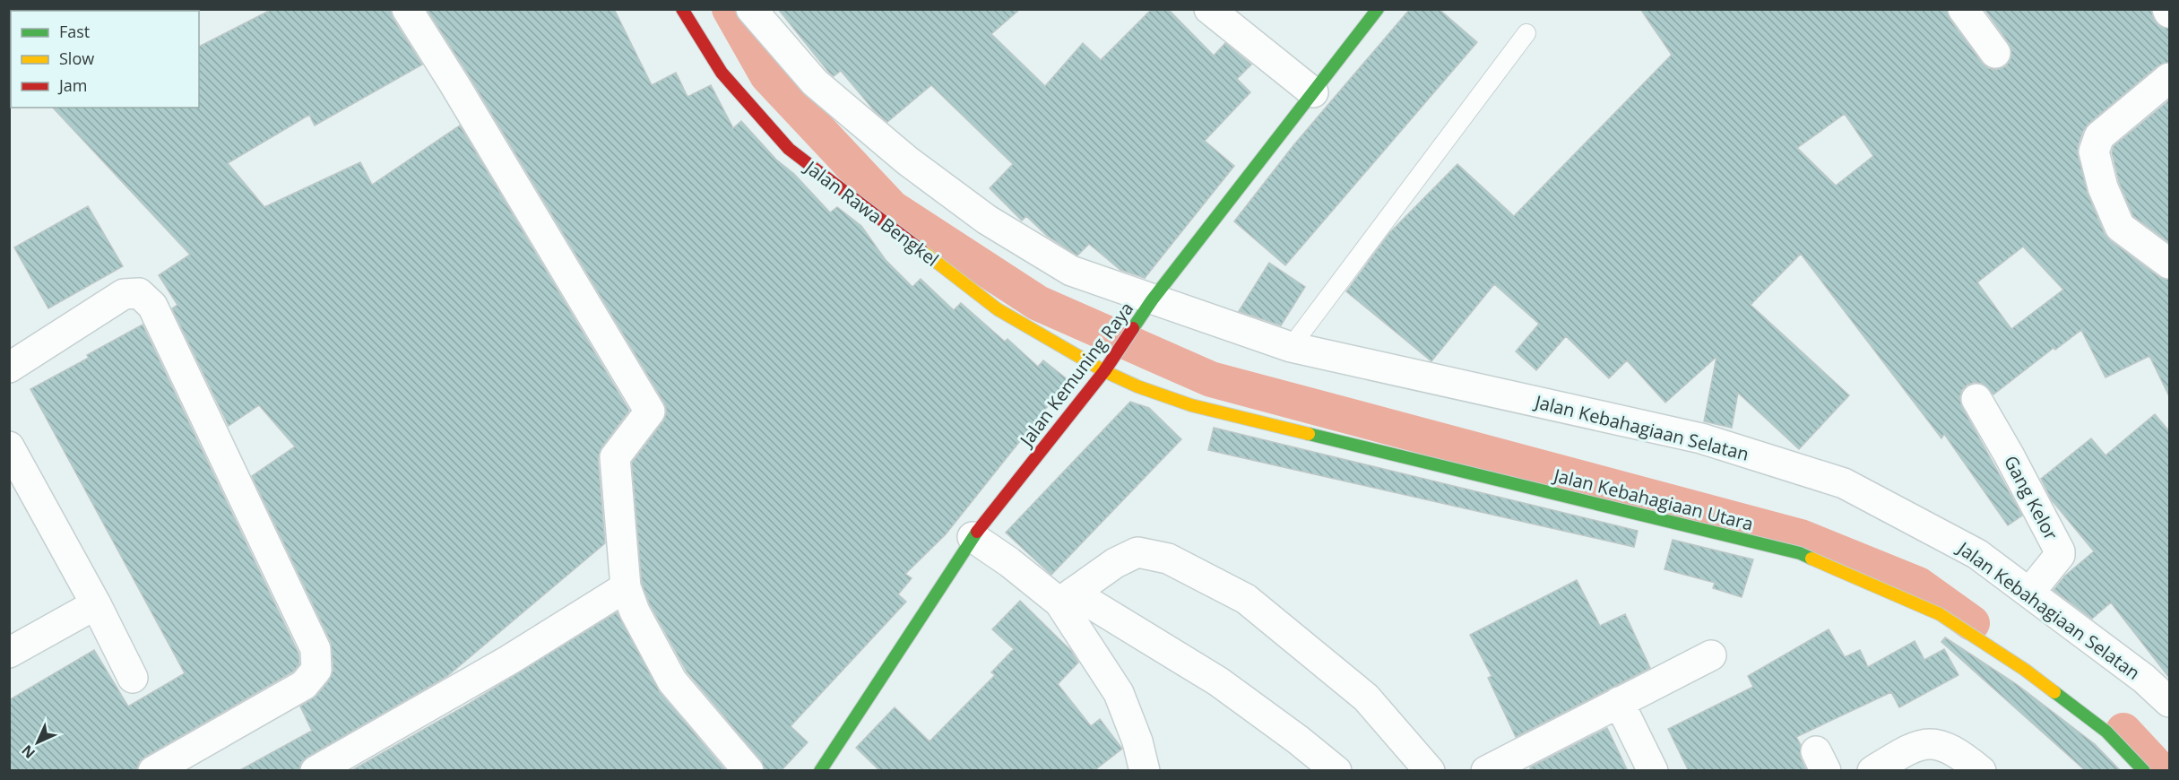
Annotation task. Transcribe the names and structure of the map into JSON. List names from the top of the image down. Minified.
{"streets":{"street":["Jalan Rawa Bengkel","Jalan Kemuning Raya","Jalan Kebahagiaan Selatan","Gang Kelor","Jalan Kebahagiaan Utara"]},"crossings":[["Jalan Rawa Bengkel","Jalan Kemuning Raya"],["Jalan Rawa Bengkel","Jalan Kebahagiaan Utara"],["Jalan Kemuning Raya","Jalan Kebahagiaan Selatan"],["Jalan Kemuning Raya","Jalan Kebahagiaan Utara"],["Jalan Kebahagiaan Selatan","Gang Kelor"]],"legend":["Fast","Slow","Jam"],"north":"bottom left"}
